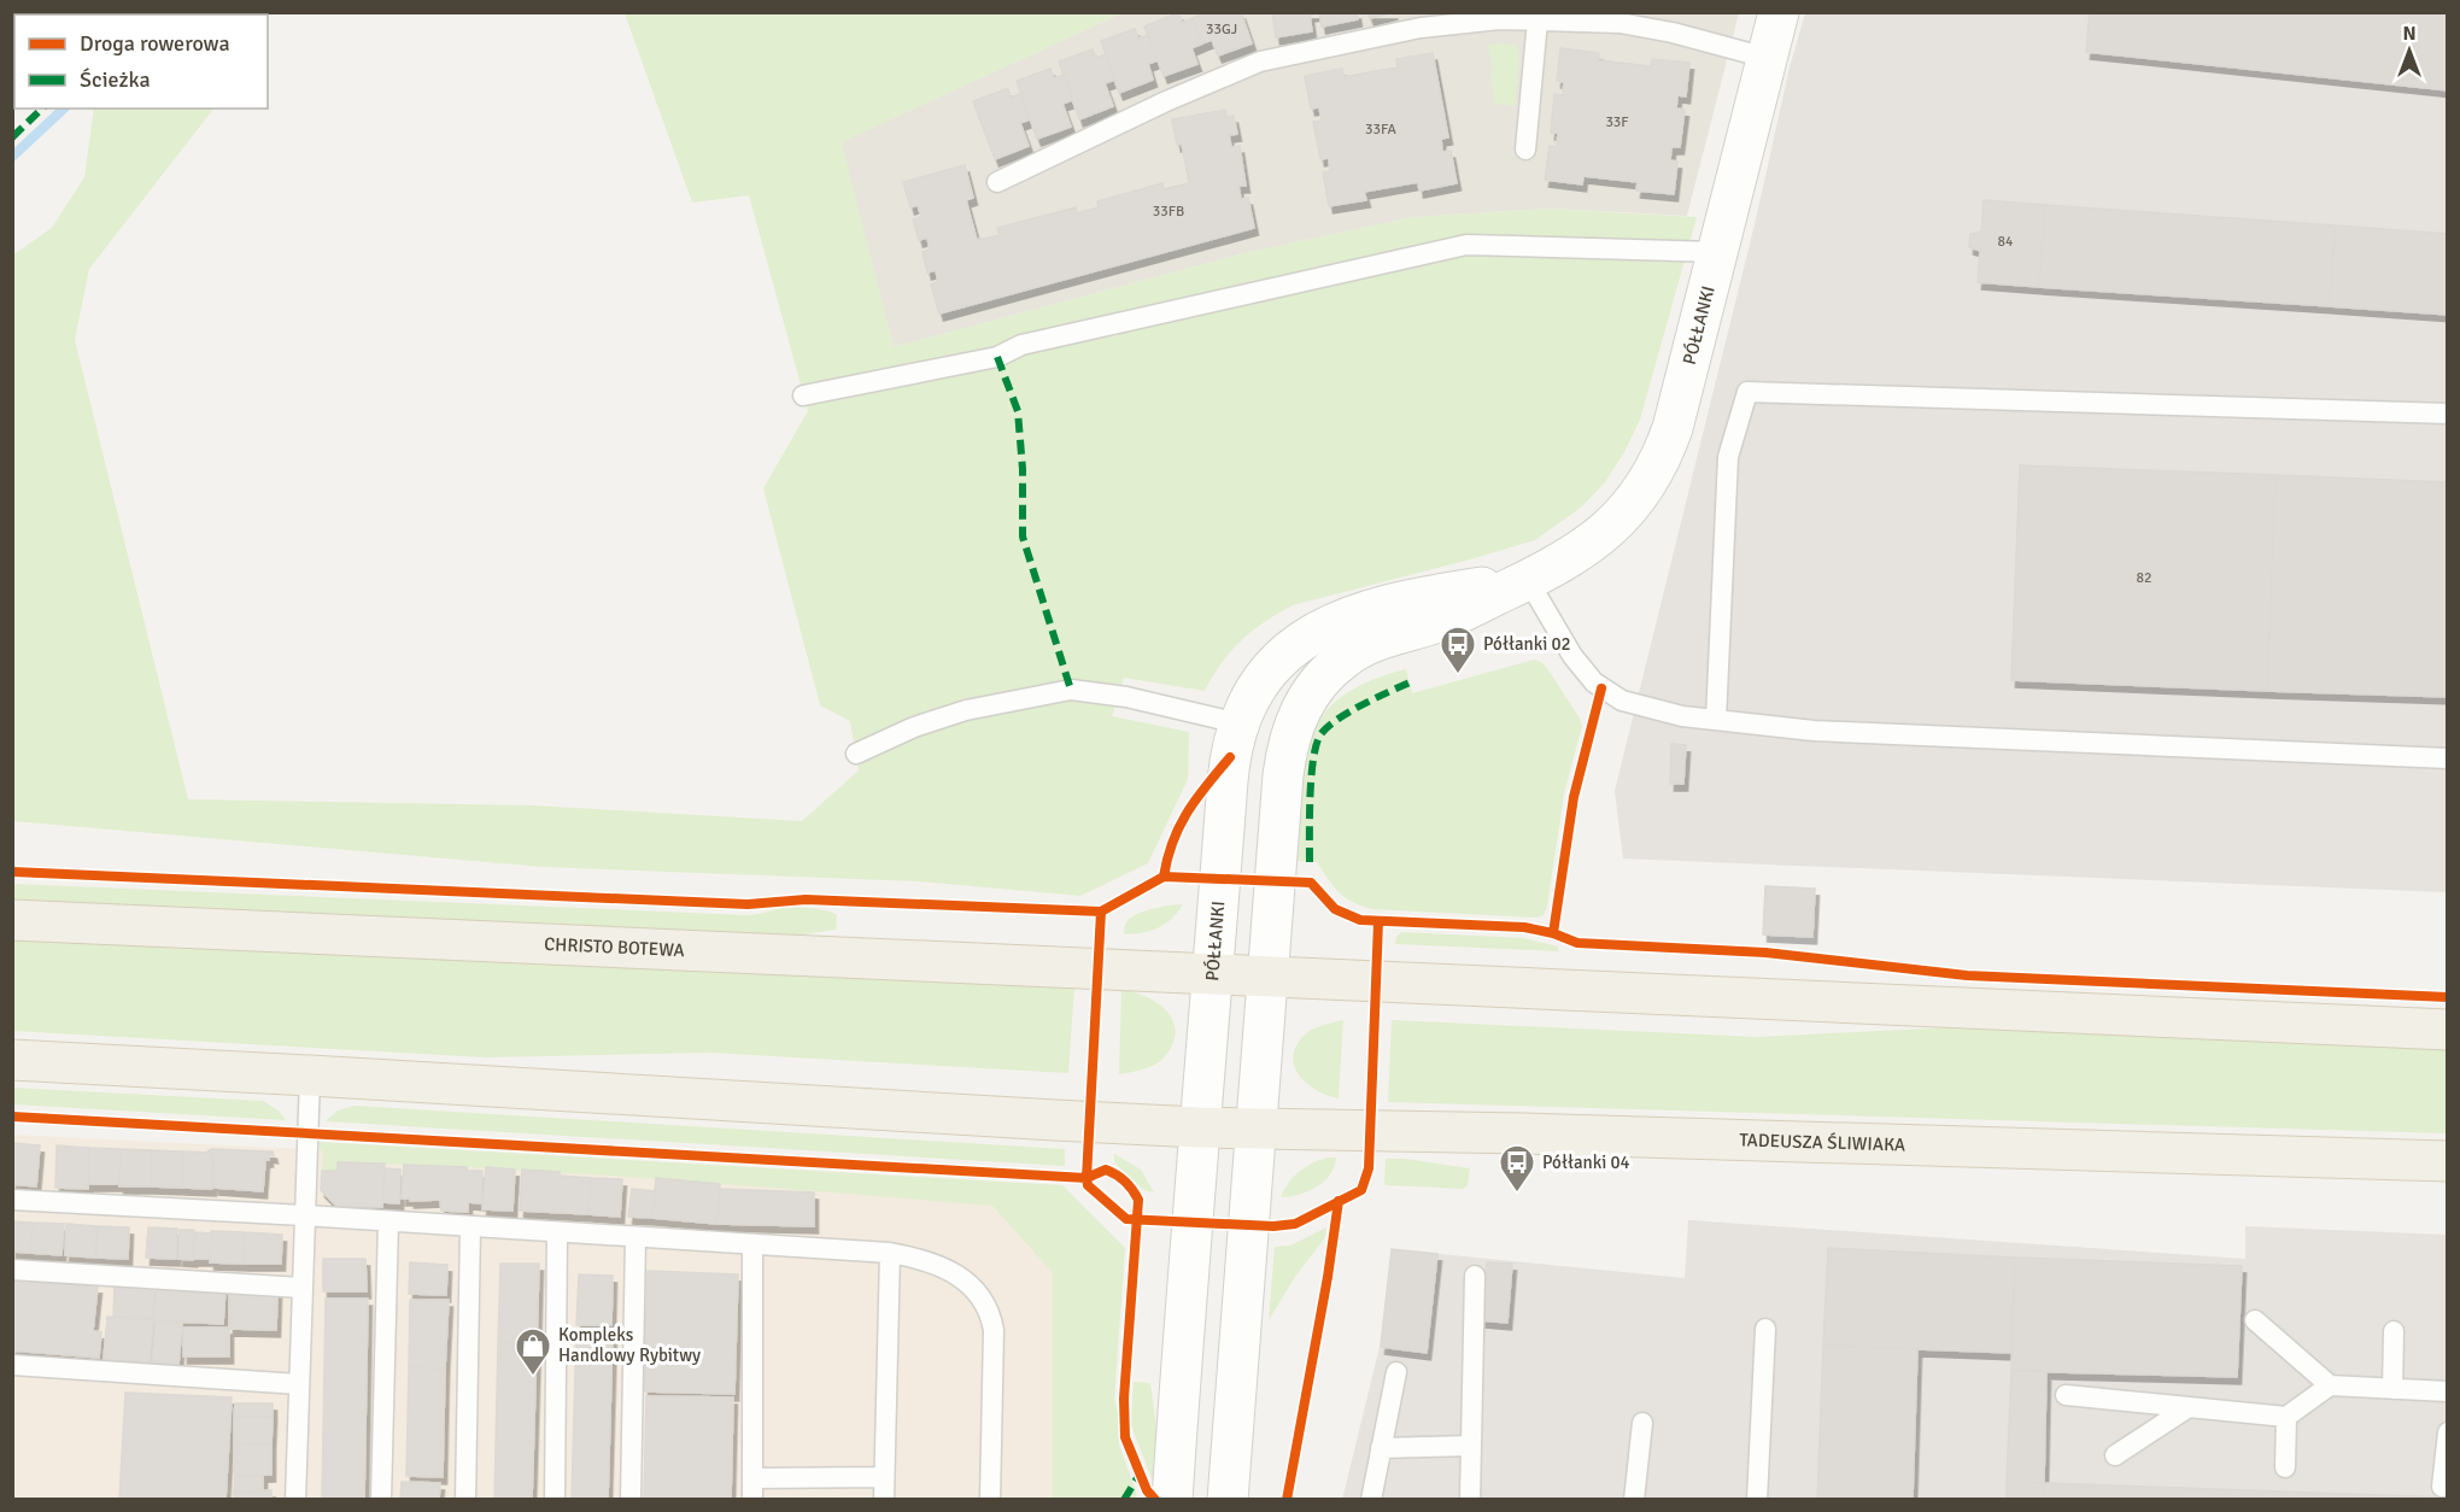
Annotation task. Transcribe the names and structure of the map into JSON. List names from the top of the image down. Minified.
{"streets":{"main road":["CHRISTO BOTEWA","TADEUSZA ŚLIWIAKA"],"street":["PÓŁŁANKI"]},"crossings":[["PÓŁŁANKI","CHRISTO BOTEWA"],["PÓŁŁANKI","TADEUSZA ŚLIWIAKA"]],"places":{"bus stop":["Półłanki 02","Półłanki 04"],"shop":["Kompleks Handlowy Rybitwy"]},"house_numbers":["33GJ","33F","33FA","33FB","84","82"],"legend":["Droga rowerowa","Ścieżka"],"north":"top"}
